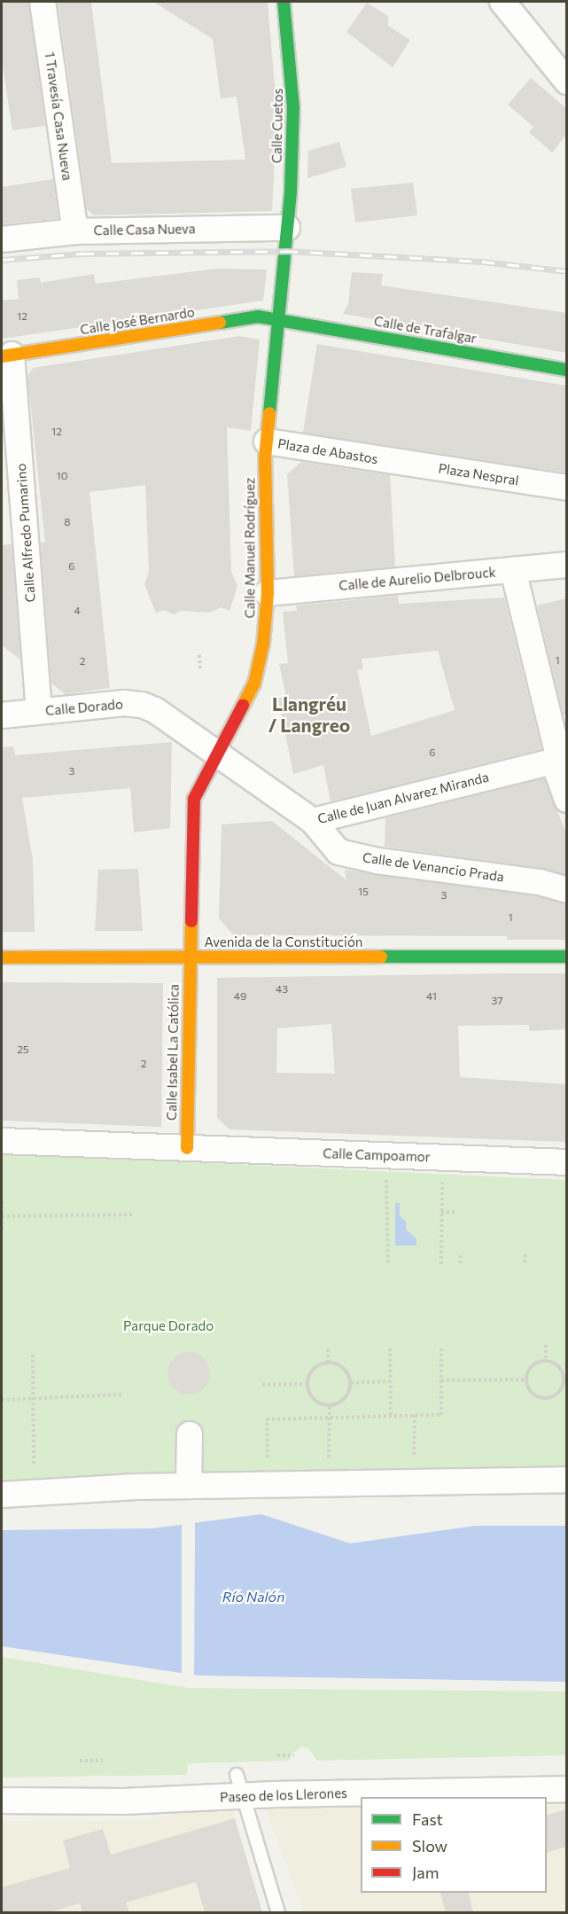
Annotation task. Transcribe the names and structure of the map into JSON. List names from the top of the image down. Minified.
{"streets":{"street":["1 Travesía Casa Nueva","Calle Cuetos","Calle Casa Nueva","Calle José Bernardo","Calle de Trafalgar","Plaza de Abastos","Plaza Nespral","Calle Alfredo Pumarino","Calle Manuel Rodríguez","Calle de Aurelio Delbrouck","Calle Dorado","Calle de Juan Alvarez Miranda","Calle de Venancio Prada","Avenida de la Constitución","Calle Isabel La Católica","Calle Campoamor","Paseo de los Llerones"]},"crossings":[["1 Travesía Casa Nueva","Calle Casa Nueva"],["Calle Cuetos","Calle Casa Nueva"],["Calle Cuetos","Calle Manuel Rodríguez"],["Calle Casa Nueva","Calle Manuel Rodríguez"],["Calle José Bernardo","Calle de Trafalgar"],["Calle José Bernardo","Calle Alfredo Pumarino"],["Calle José Bernardo","Calle Manuel Rodríguez"],["Calle de Trafalgar","Calle Manuel Rodríguez"],["Plaza de Abastos","Plaza Nespral"],["Plaza de Abastos","Calle Manuel Rodríguez"],["Calle Alfredo Pumarino","Calle Dorado"],["Calle Manuel Rodríguez","Calle de Aurelio Delbrouck"],["Calle Manuel Rodríguez","Calle Dorado"],["Calle Manuel Rodríguez","Calle de Juan Alvarez Miranda"],["Calle Manuel Rodríguez","Avenida de la Constitución"],["Calle Manuel Rodríguez","Calle Isabel La Católica"],["Calle Dorado","Calle de Juan Alvarez Miranda"],["Calle de Juan Alvarez Miranda","Calle de Venancio Prada"],["Avenida de la Constitución","Calle Isabel La Católica"],["Calle Isabel La Católica","Calle Campoamor"]],"districts":["Llangréu / Langreo"],"water":["Río Nalón"],"parks":["Parque Dorado"],"house_numbers":["12","12","10","8","6","4","1","2","6","3","15","3","1","43","49","41","37","25","2"],"legend":["Fast","Slow","Jam"]}
